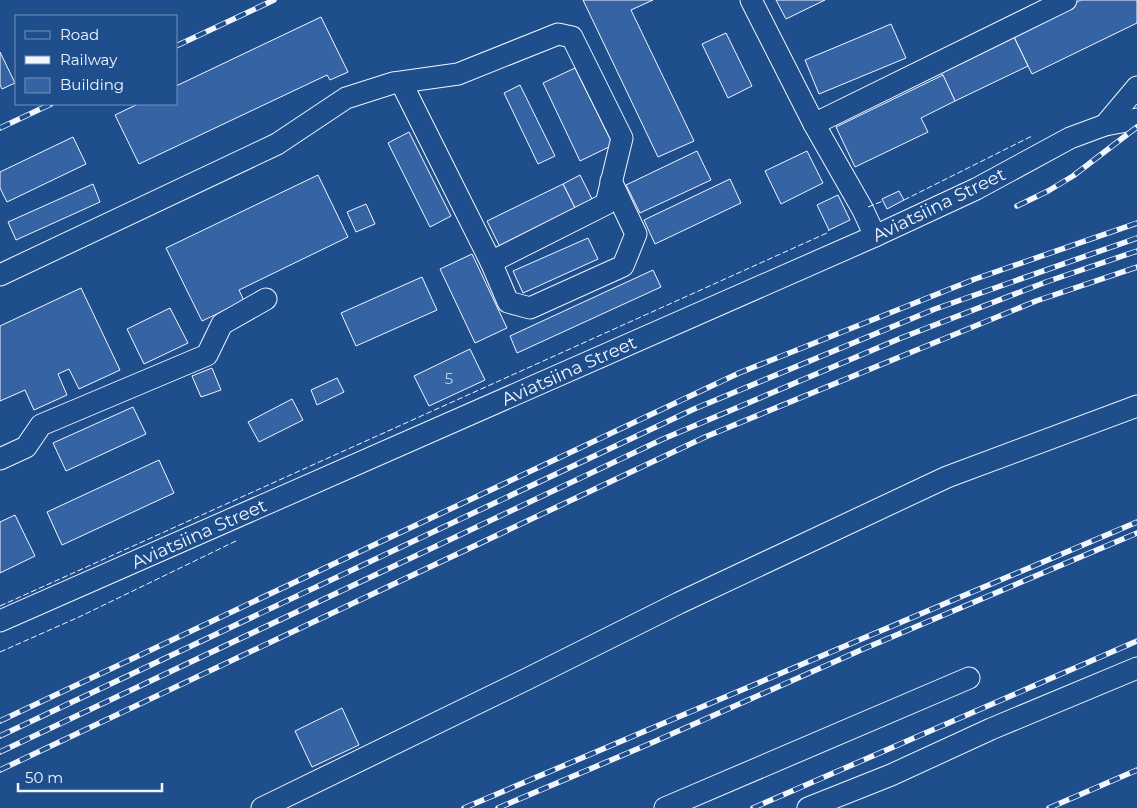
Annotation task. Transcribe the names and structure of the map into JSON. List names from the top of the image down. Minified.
{"streets":{"street":["Aviatsiina Street"]},"house_numbers":["5"],"legend":["Road","Railway","Building"],"scale_bar":"50 m"}
